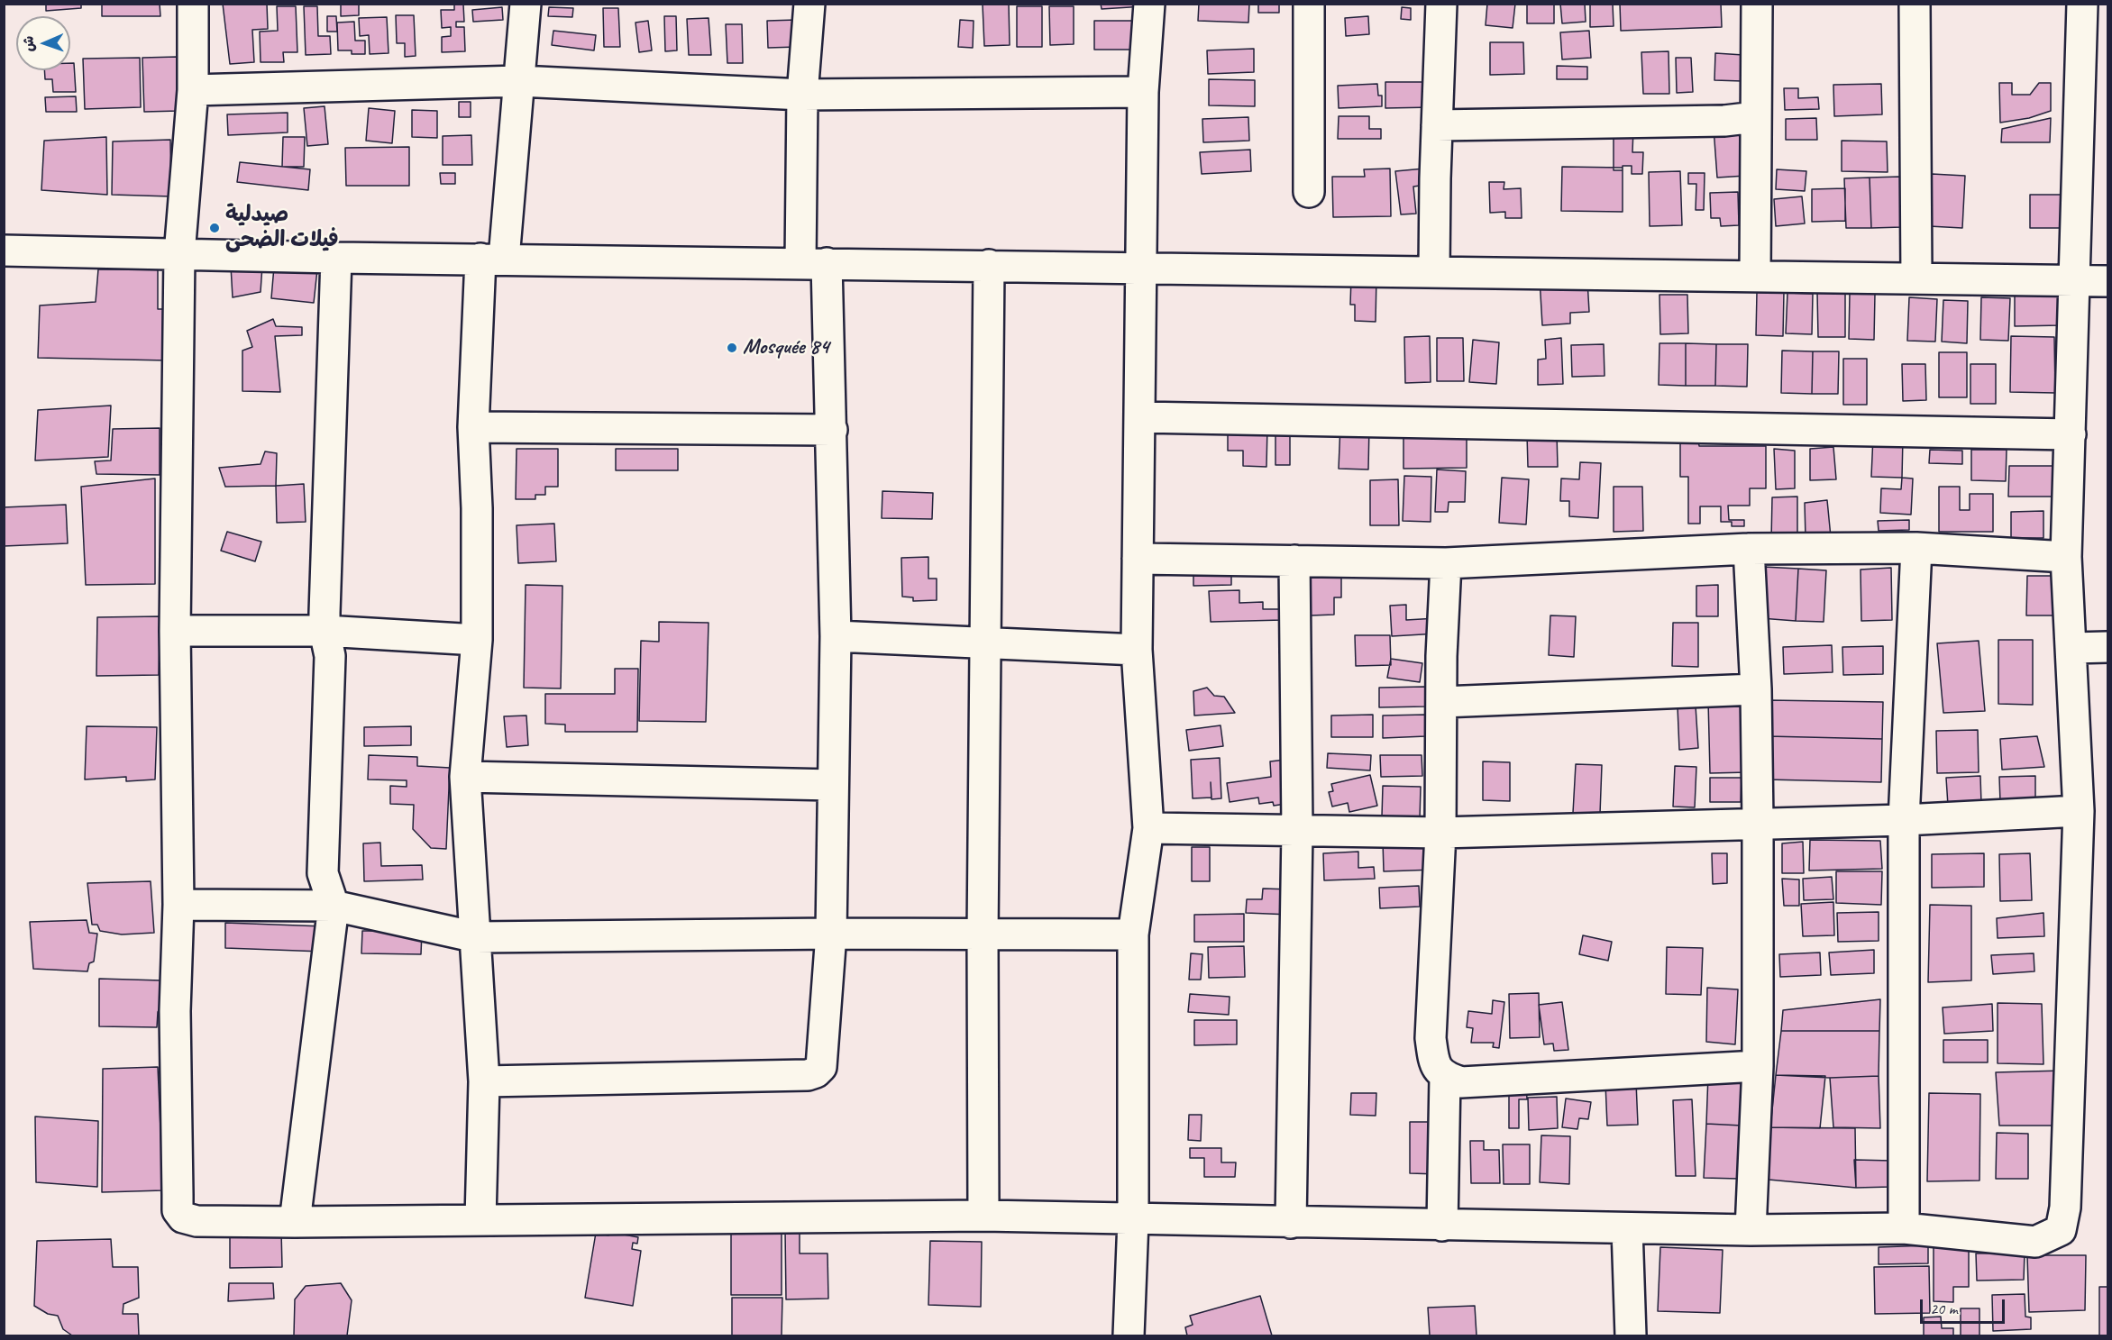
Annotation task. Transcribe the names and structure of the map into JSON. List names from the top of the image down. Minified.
{"places":["صيدلية فيلات الضحى","Mosquée 84"],"scale_bar":"20 m","north":"left"}
